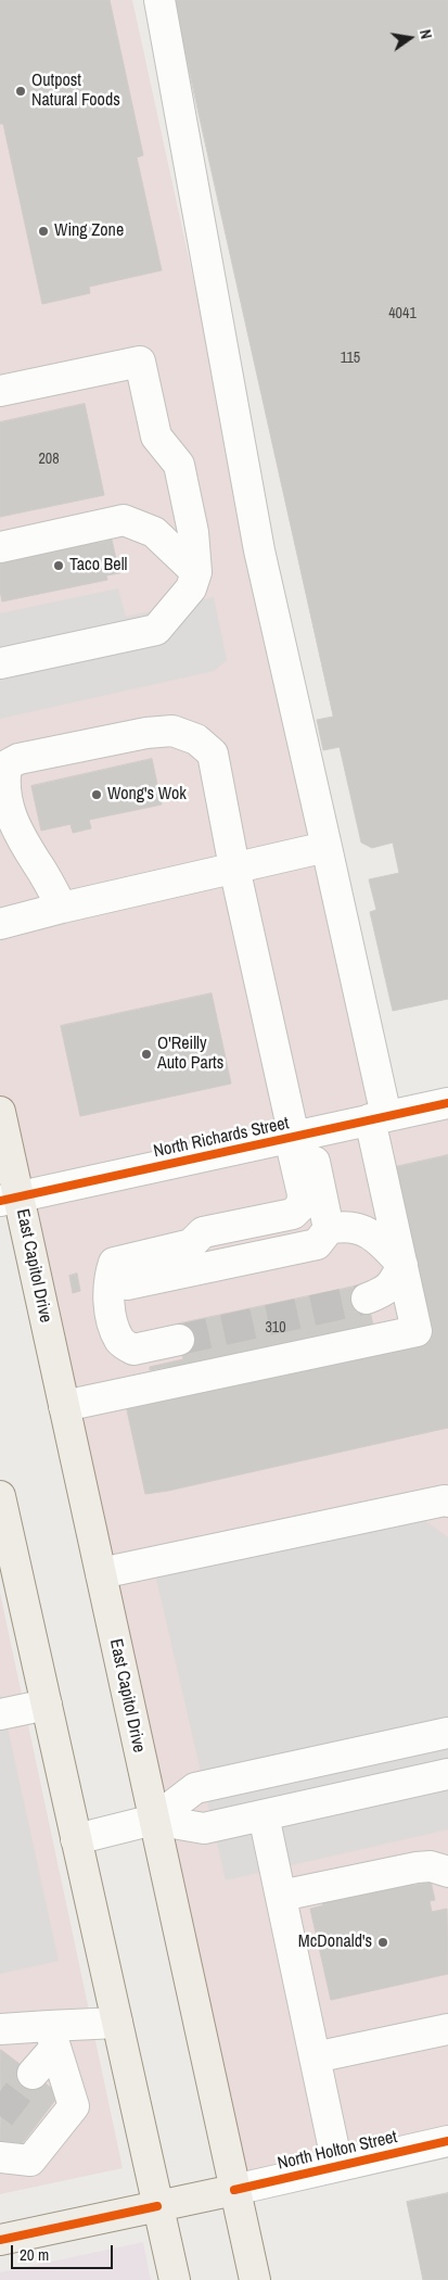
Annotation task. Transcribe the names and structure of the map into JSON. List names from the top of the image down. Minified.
{"streets":{"main road":["East Capitol Drive","North Holton Street"],"street":["North Richards Street"]},"crossings":[["North Richards Street","East Capitol Drive"],["East Capitol Drive","North Holton Street"]],"places":["Outpost Natural Foods","Wing Zone","Taco Bell","Wong's Wok","O'Reilly Auto Parts","McDonald's"],"house_numbers":["4041","115","208","310"],"scale_bar":"20 m","north":"right"}
